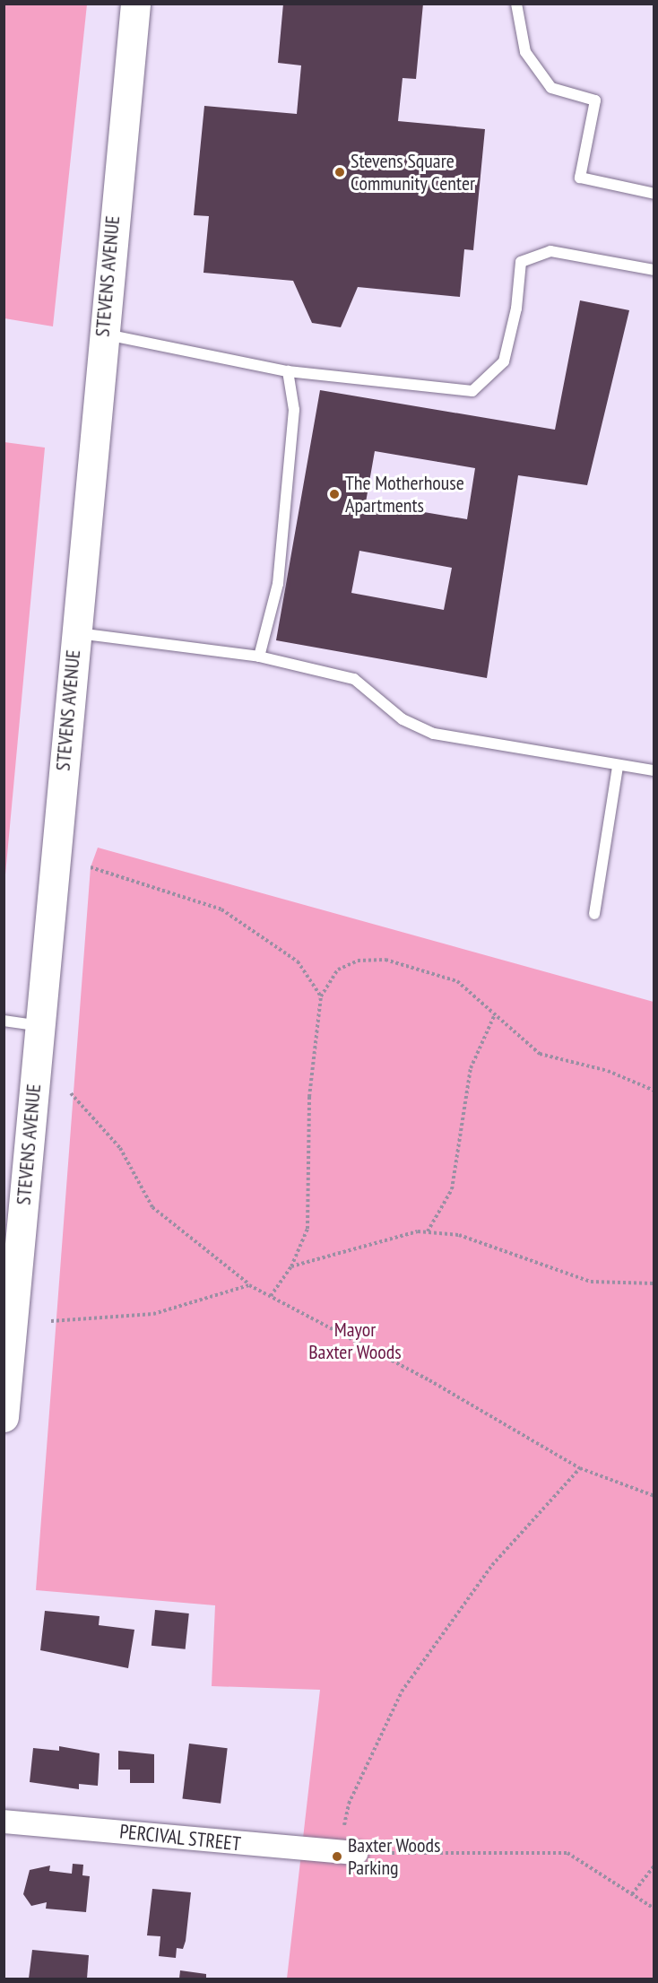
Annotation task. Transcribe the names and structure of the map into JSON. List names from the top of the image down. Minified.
{"streets":{"main road":["STEVENS AVENUE"],"street":["PERCIVAL STREET"]},"parks":["Mayor Baxter Woods"],"places":["Stevens Square Community Center","The Motherhouse Apartments","Baxter Woods Parking"]}
